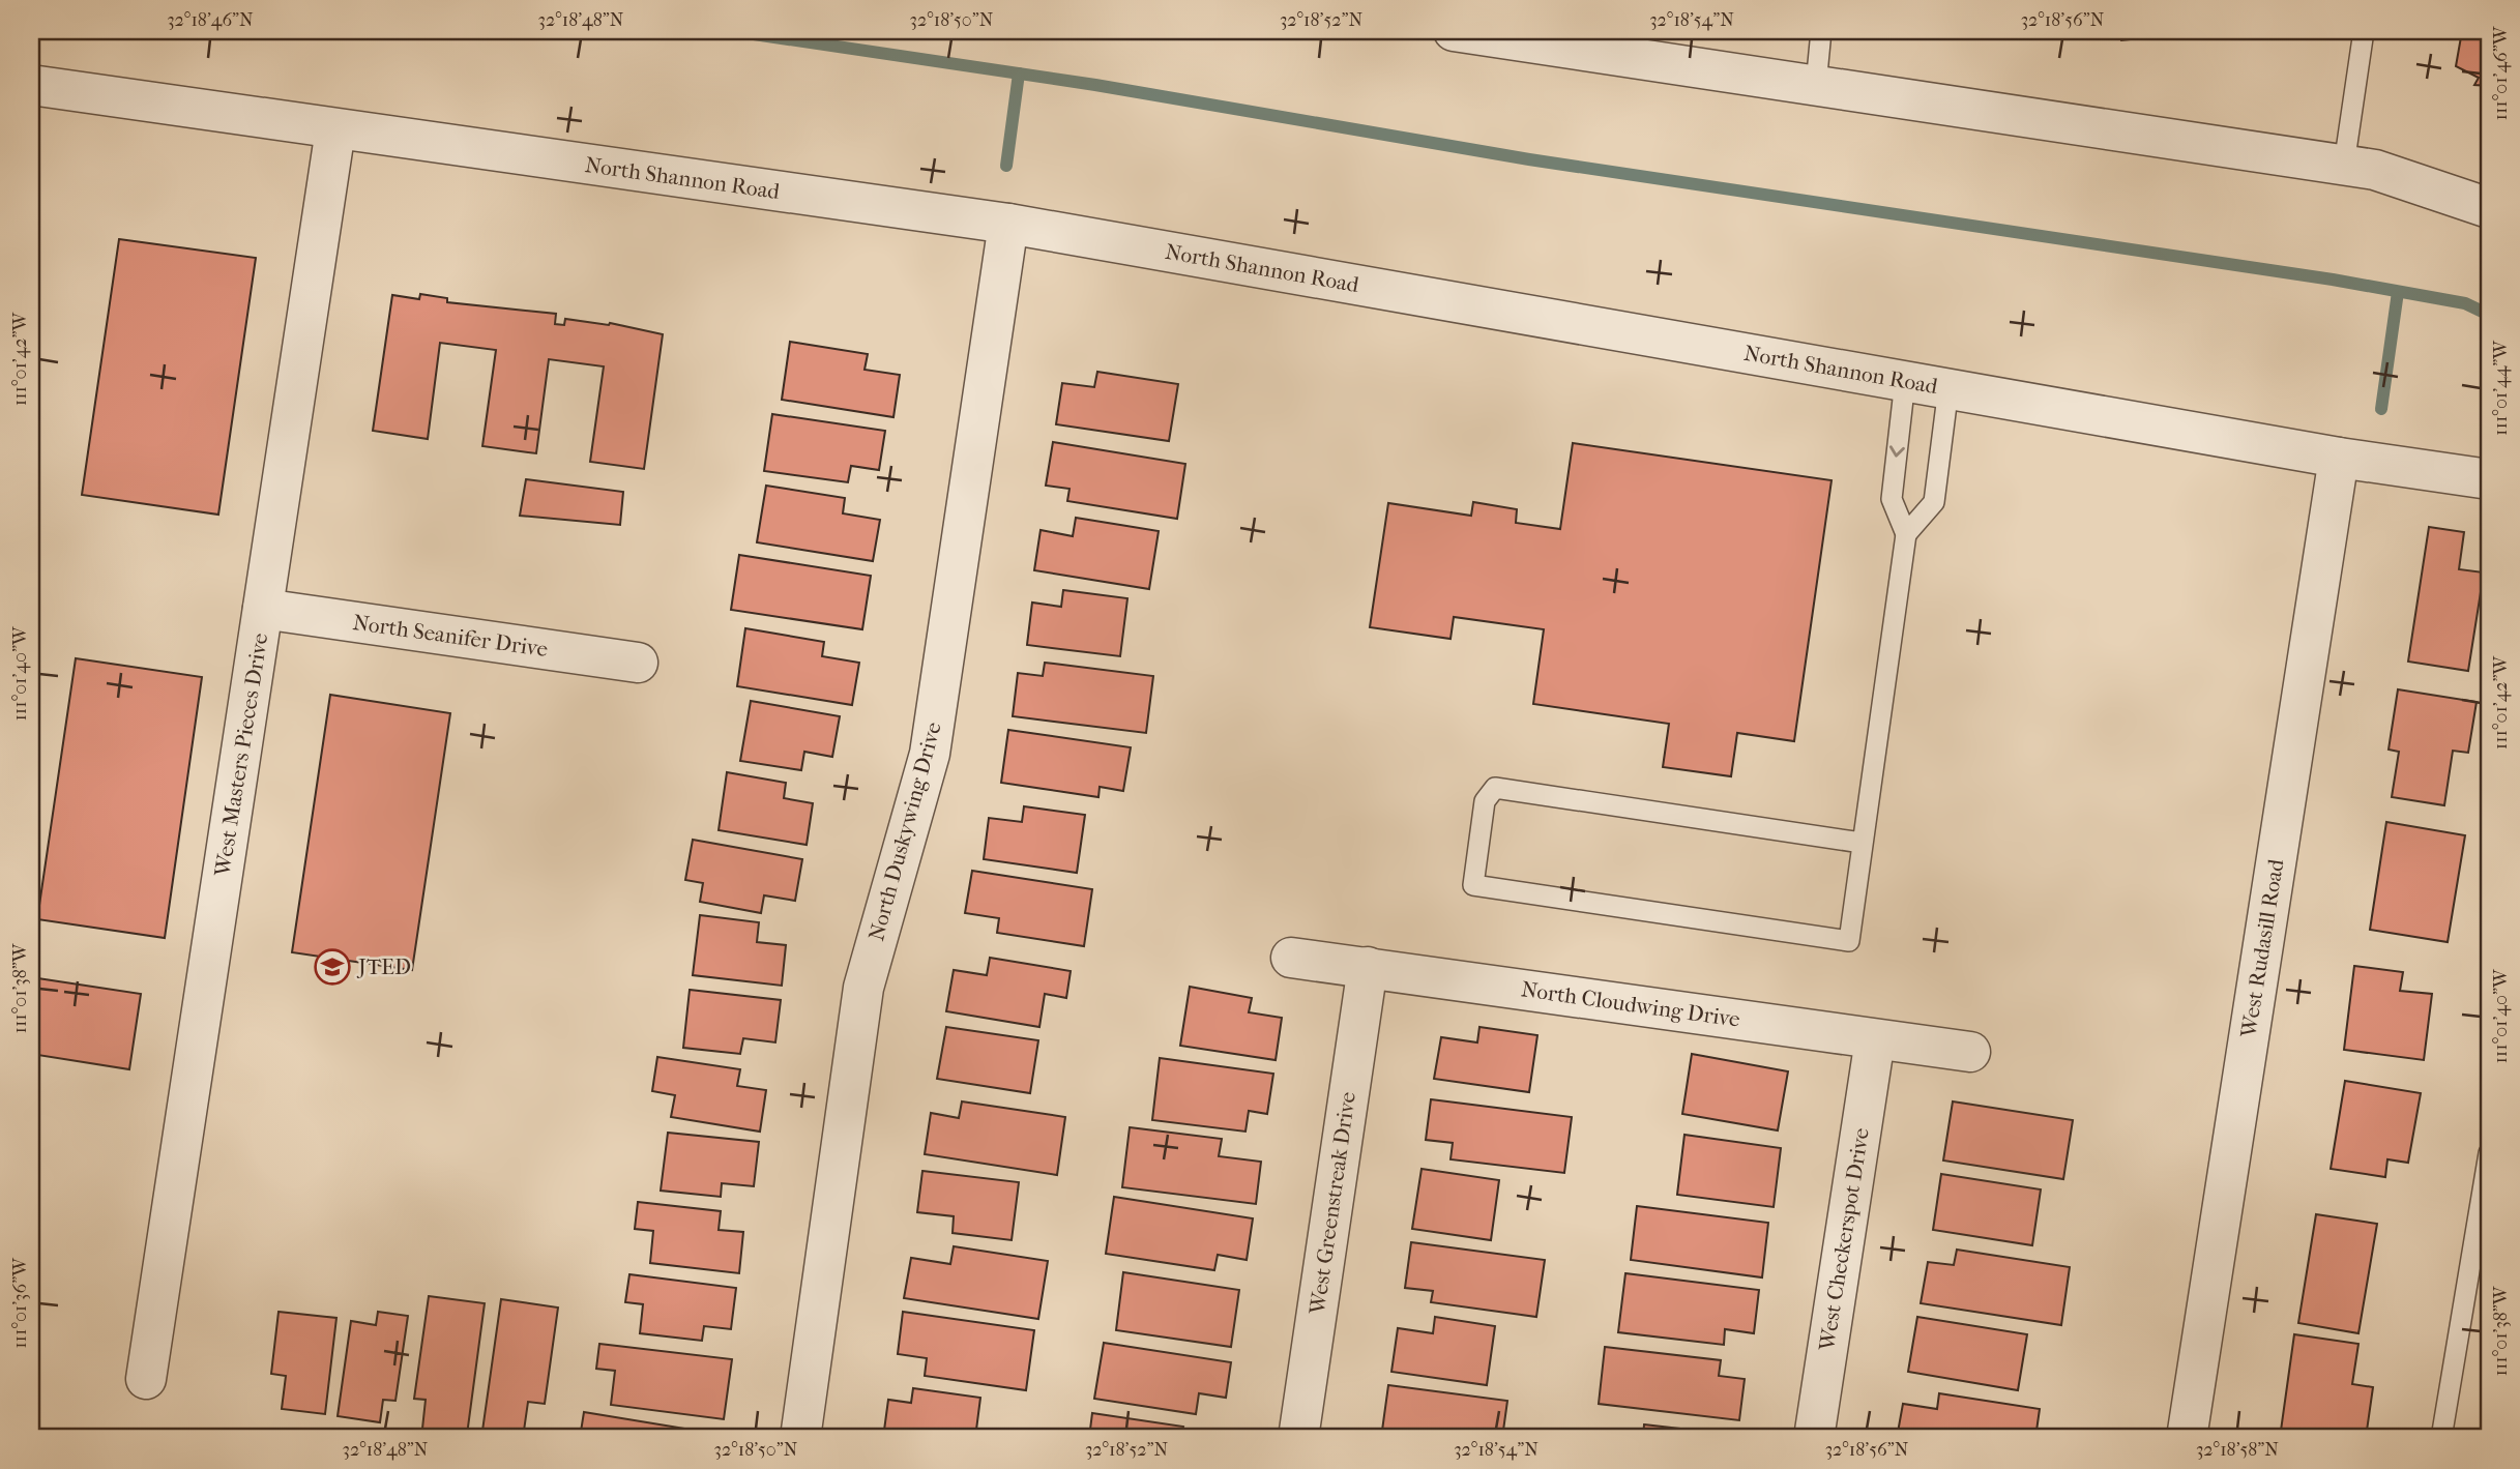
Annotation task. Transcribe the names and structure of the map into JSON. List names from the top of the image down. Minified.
{"streets":{"street":["North Shannon Road","North Seanifer Drive","West Masters Pieces Drive","North Duskywing Drive","West Rudasill Road","North Cloudwing Drive","West Greenstreak Drive","West Checkerspot Drive"]},"crossings":[["North Shannon Road","West Masters Pieces Drive"],["North Shannon Road","North Duskywing Drive"],["North Shannon Road","West Rudasill Road"],["North Seanifer Drive","West Masters Pieces Drive"],["North Cloudwing Drive","West Greenstreak Drive"],["North Cloudwing Drive","West Checkerspot Drive"]],"places":{"school or university":["JTED"]},"coordinates":["32°18'46\"N","32°18'48\"N","32°18'50\"N","32°18'52\"N","32°18'54\"N","32°18'56\"N","111°01'46\"W","111°01'42\"W","111°01'44\"W","111°01'40\"W","111°01'38\"W","111°01'36\"W","32°18'58\"N"]}
